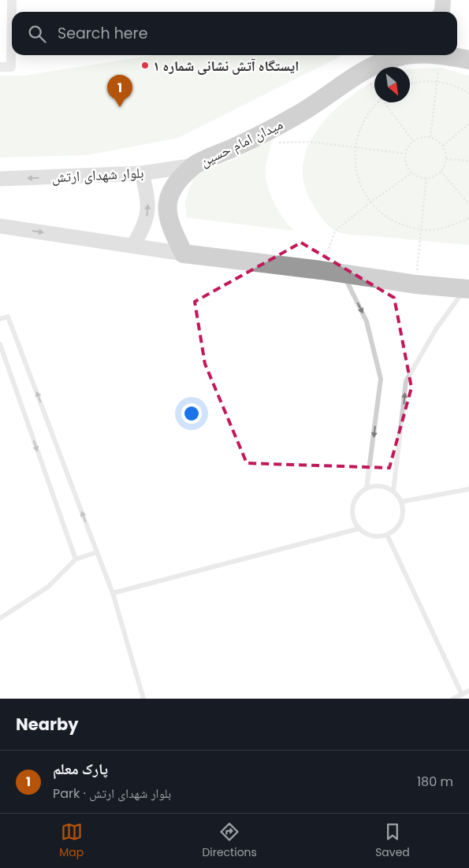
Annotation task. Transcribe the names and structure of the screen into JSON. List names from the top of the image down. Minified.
{"streets":{"highway":["میدان امام حسین"],"main road":["بلوار شهدای ارتش"]},"crossings":[["میدان امام حسین","بلوار شهدای ارتش"]],"places":["ایستگاه آتش نشانی شماره ۱"],"north":"bottom right","page":{"search":"Search here","pins":"1","heading":"Nearby","list":[{"mark":"1","name":"پارک معلم","note":"Park · بلوار شهدای ارتش","value":"180 m"}],"nav":["Map","Directions","Saved"]}}
